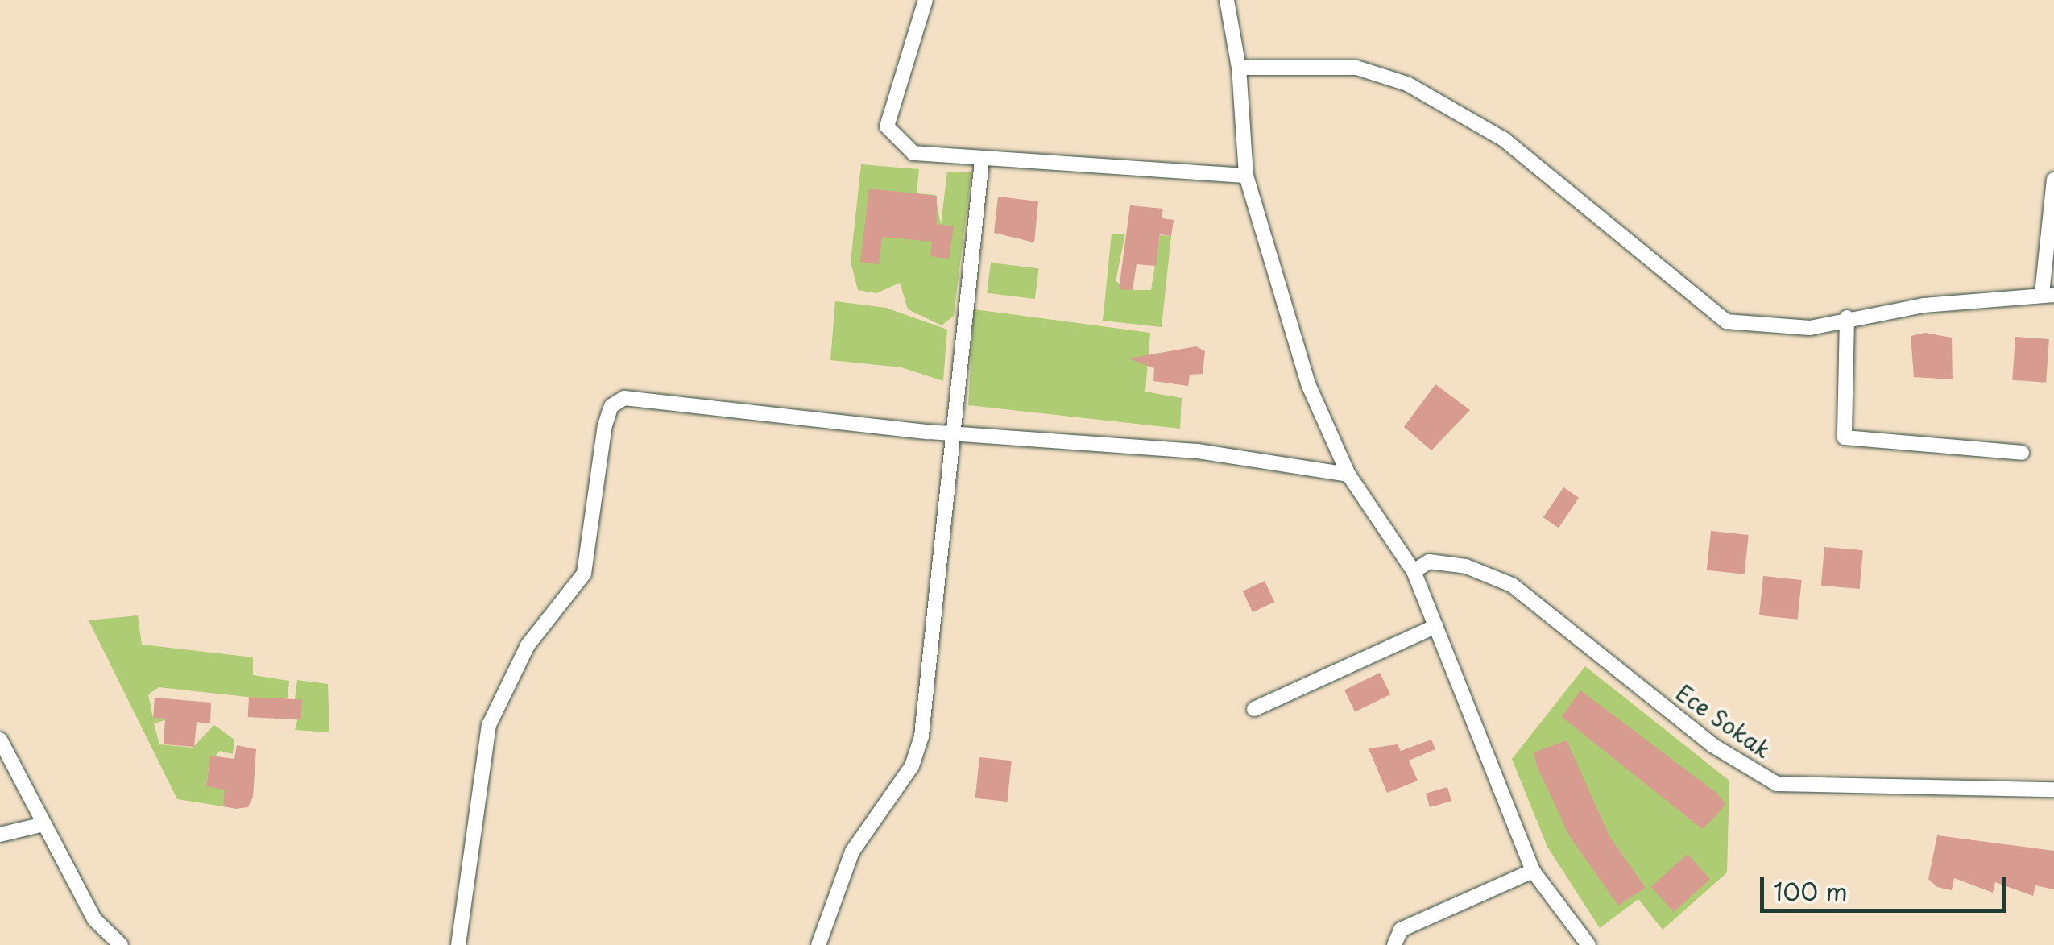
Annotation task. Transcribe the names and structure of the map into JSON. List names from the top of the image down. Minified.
{"streets":{"street":["Ece Sokak"]},"scale_bar":"100 m"}
